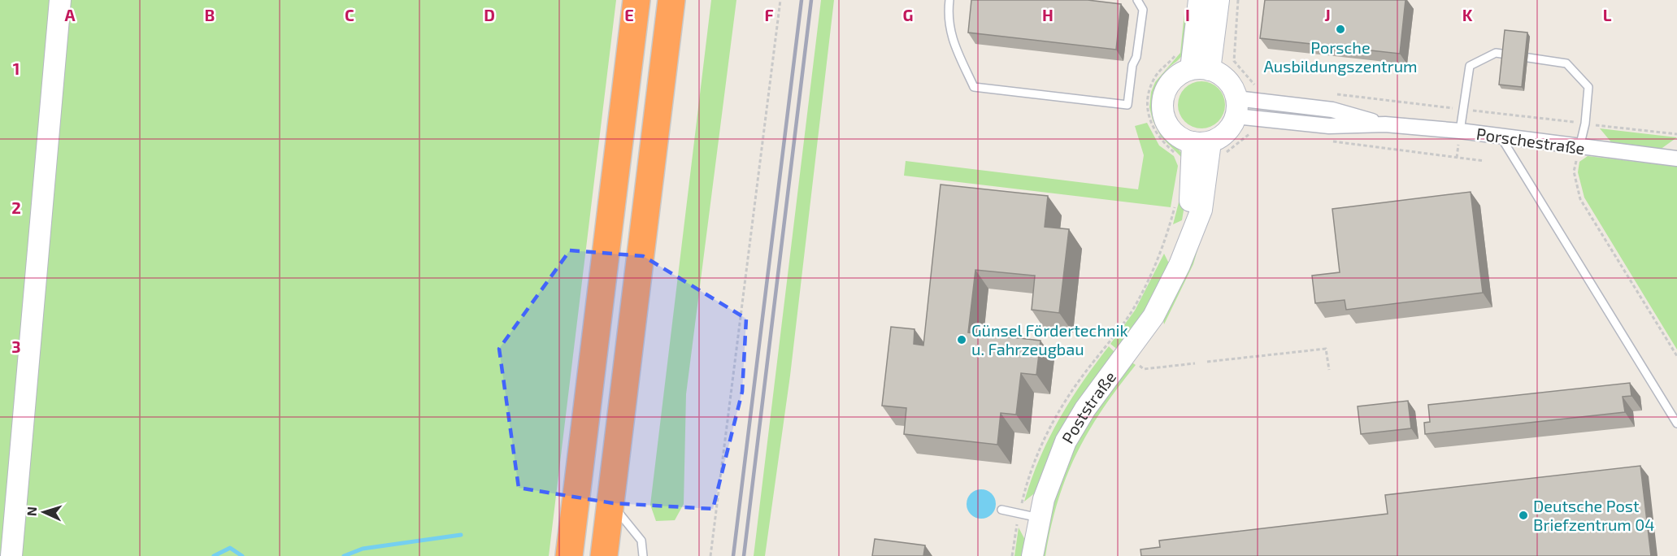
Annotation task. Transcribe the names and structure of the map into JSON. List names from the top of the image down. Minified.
{"streets":{"street":["Porschestraße","Poststraße"]},"crossings":[["Porschestraße","Poststraße"]],"places":["Porsche Ausbildungszentrum","Günsel Fördertechnik u. Fahrzeugbau","Deutsche Post Briefzentrum 04"],"north":"left","grid":{"columns":["A","B","C","D","E","F","G","H","I","J","K","L"],"rows":["1","2","3"]}}
